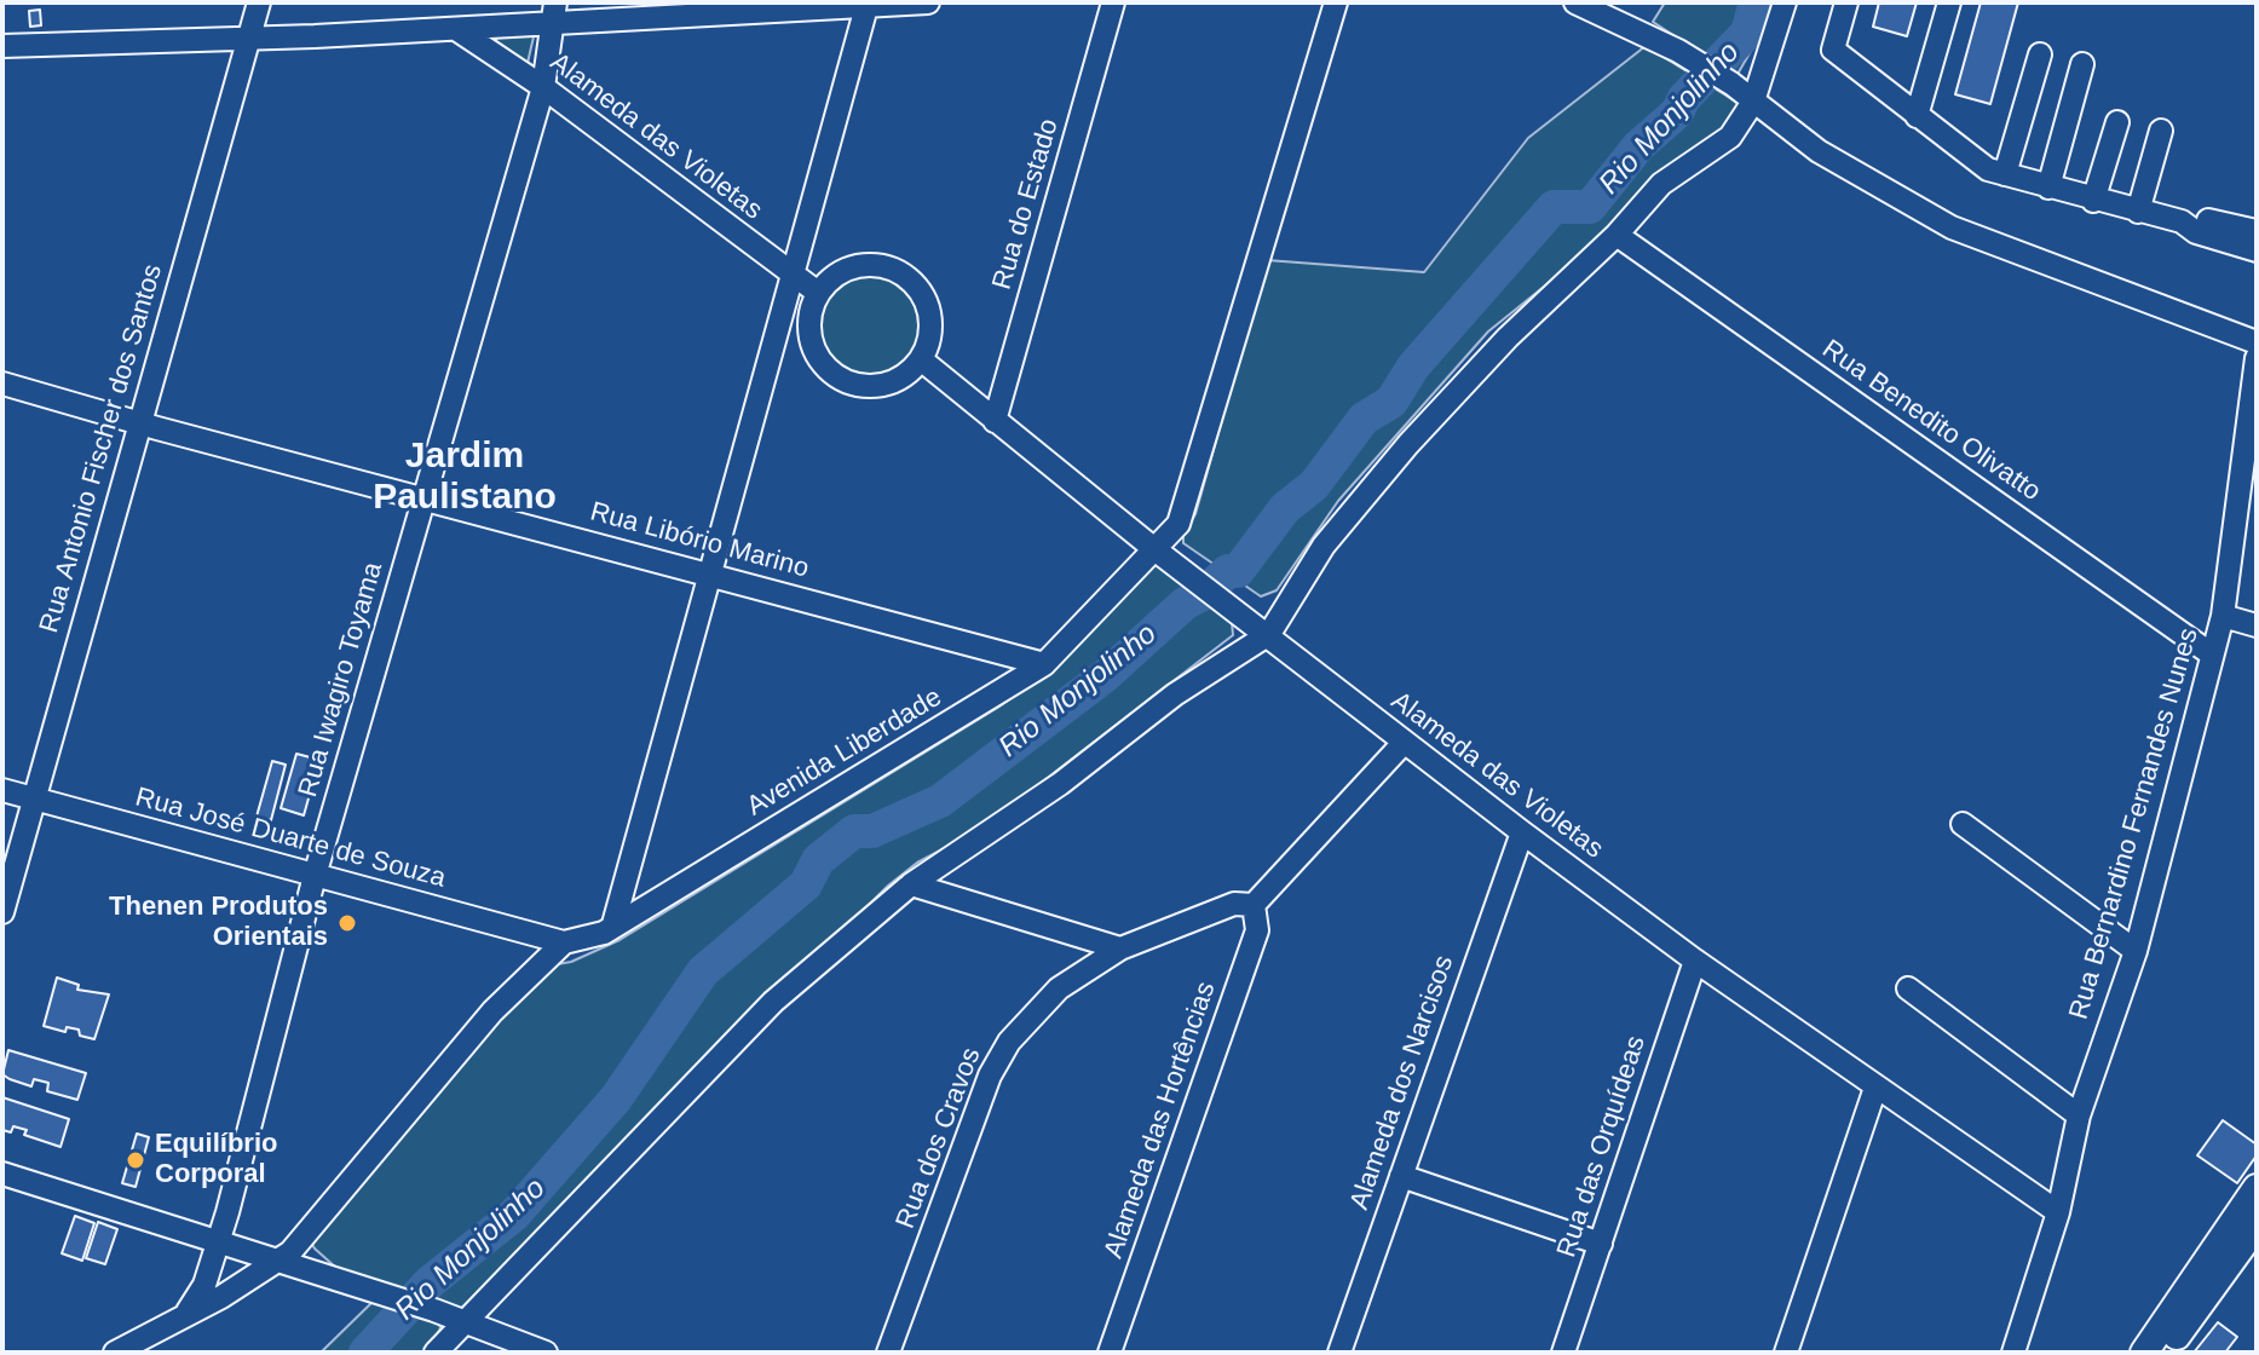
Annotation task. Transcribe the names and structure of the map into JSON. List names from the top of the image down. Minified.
{"streets":{"street":["Alameda das Violetas","Rua do Estado","Rua Benedito Olivatto","Rua Antonio Fischer dos Santos","Rua Libório Marino","Rua Iwagiro Toyama","Avenida Liberdade","Rua Bernardino Fernandes Nunes","Rua José Duarte de Souza","Alameda dos Narcisos","Alameda das Hortências","Rua dos Cravos","Rua das Orquídeas"]},"crossings":[["Alameda das Violetas","Rua do Estado"],["Alameda das Violetas","Rua Iwagiro Toyama"],["Alameda das Violetas","Avenida Liberdade"],["Alameda das Violetas","Rua Bernardino Fernandes Nunes"],["Alameda das Violetas","Alameda dos Narcisos"],["Alameda das Violetas","Rua das Orquídeas"],["Rua Benedito Olivatto","Rua Bernardino Fernandes Nunes"],["Rua Antonio Fischer dos Santos","Rua Libório Marino"],["Rua Antonio Fischer dos Santos","Rua José Duarte de Souza"],["Rua Libório Marino","Rua Iwagiro Toyama"],["Rua Libório Marino","Avenida Liberdade"],["Rua Iwagiro Toyama","Avenida Liberdade"],["Rua Iwagiro Toyama","Rua José Duarte de Souza"],["Avenida Liberdade","Rua José Duarte de Souza"],["Alameda das Hortências","Rua dos Cravos"]],"districts":["Jardim Paulistano"],"water":["Rio Monjolinho"],"places":["Thenen Produtos Orientais","Equilíbrio Corporal"]}
